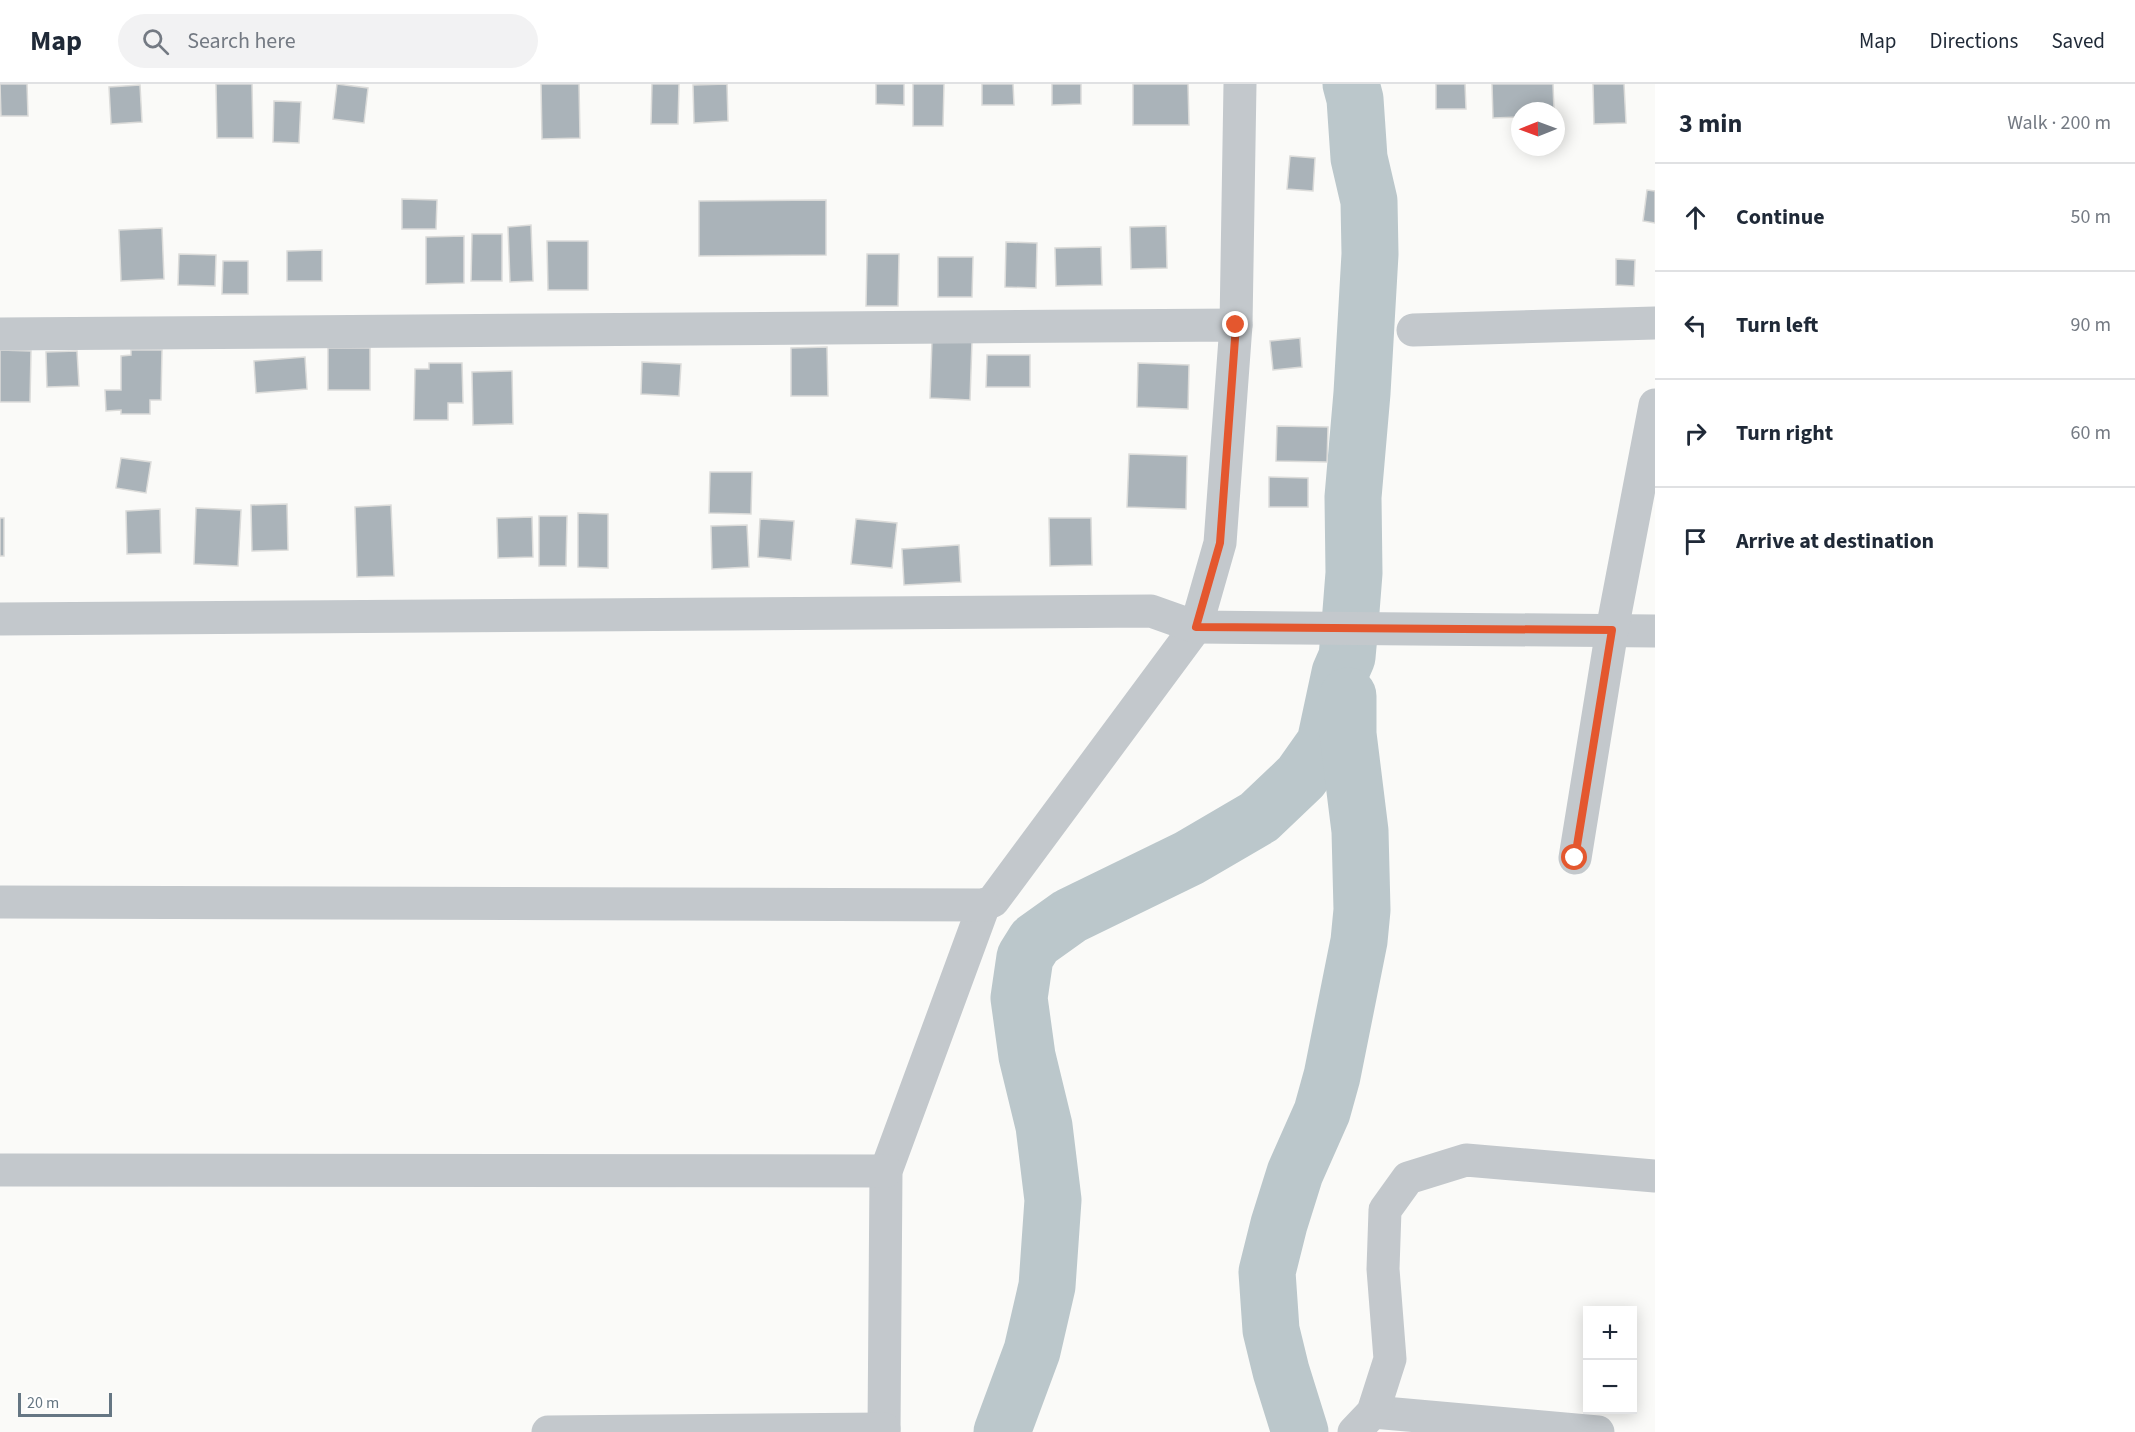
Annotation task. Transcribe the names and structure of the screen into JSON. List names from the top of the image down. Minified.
{"scale_bar":"20 m","north":"left","page":{"header":"Map","search":"Search here","nav":["Map","Directions","Saved"],"heading":["3 min","Walk · 200 m"],"list":[["Continue","50 m"],["Turn left","90 m"],["Turn right","60 m"],"Arrive at destination"],"map_buttons":["+","−"],"scale":"20 m"}}
